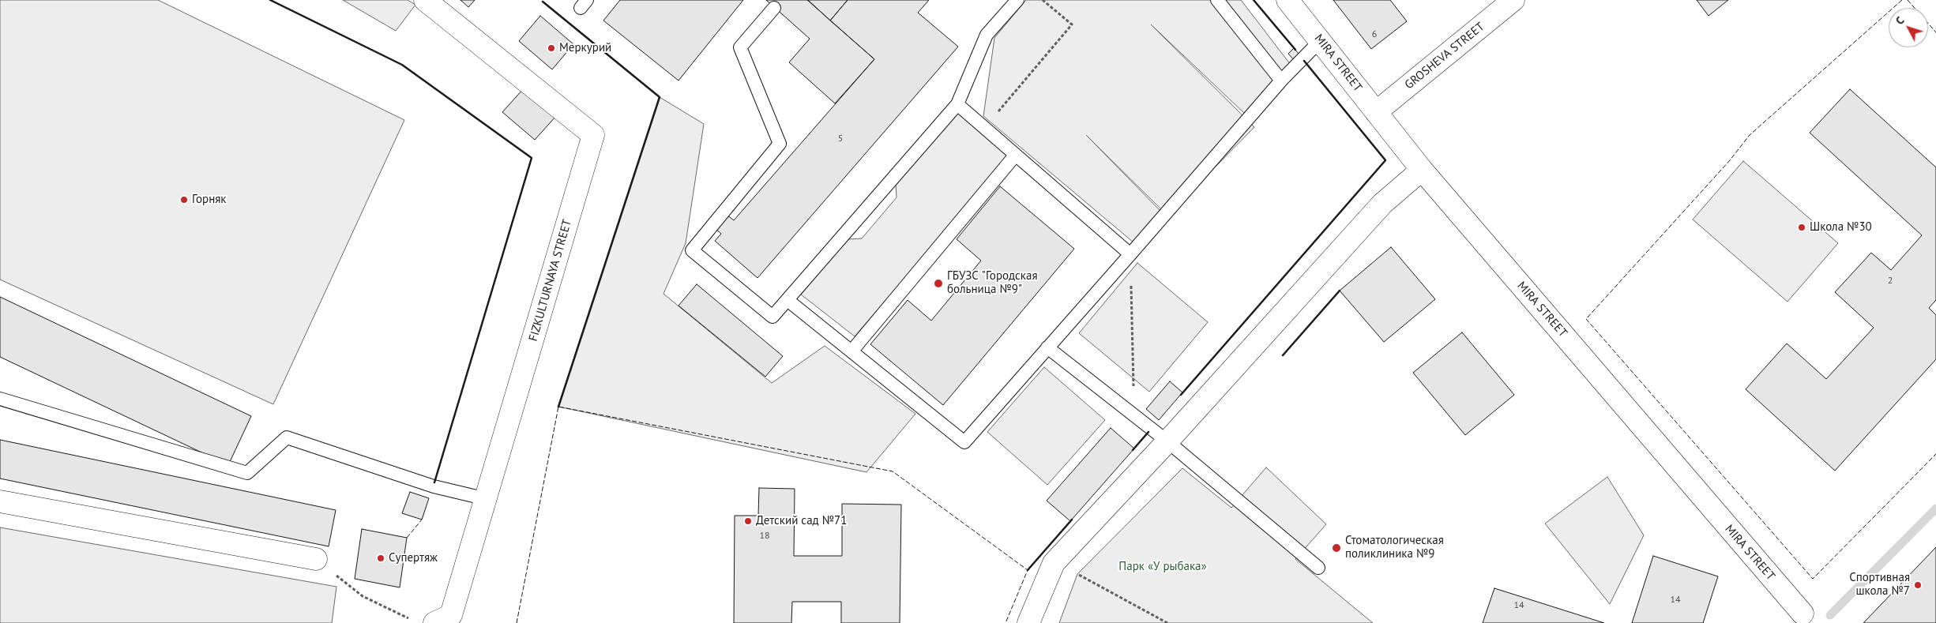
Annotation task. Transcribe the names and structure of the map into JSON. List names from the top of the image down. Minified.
{"streets":{"street":["GROSHEVA STREET","MIRA STREET","FIZKULTURNAYA STREET"]},"crossings":[["GROSHEVA STREET","MIRA STREET"]],"parks":["Парк «У рыбака»"],"places":["Меркурий","Горняк","Школа №30","ГБУЗС \"Городская больница №9\"","Детский сад №71","Стоматологическая поликлиника №9","Супертяж","Спортивная школа №7"],"house_numbers":["6","5","2","18","14","14"],"north":"top left"}
